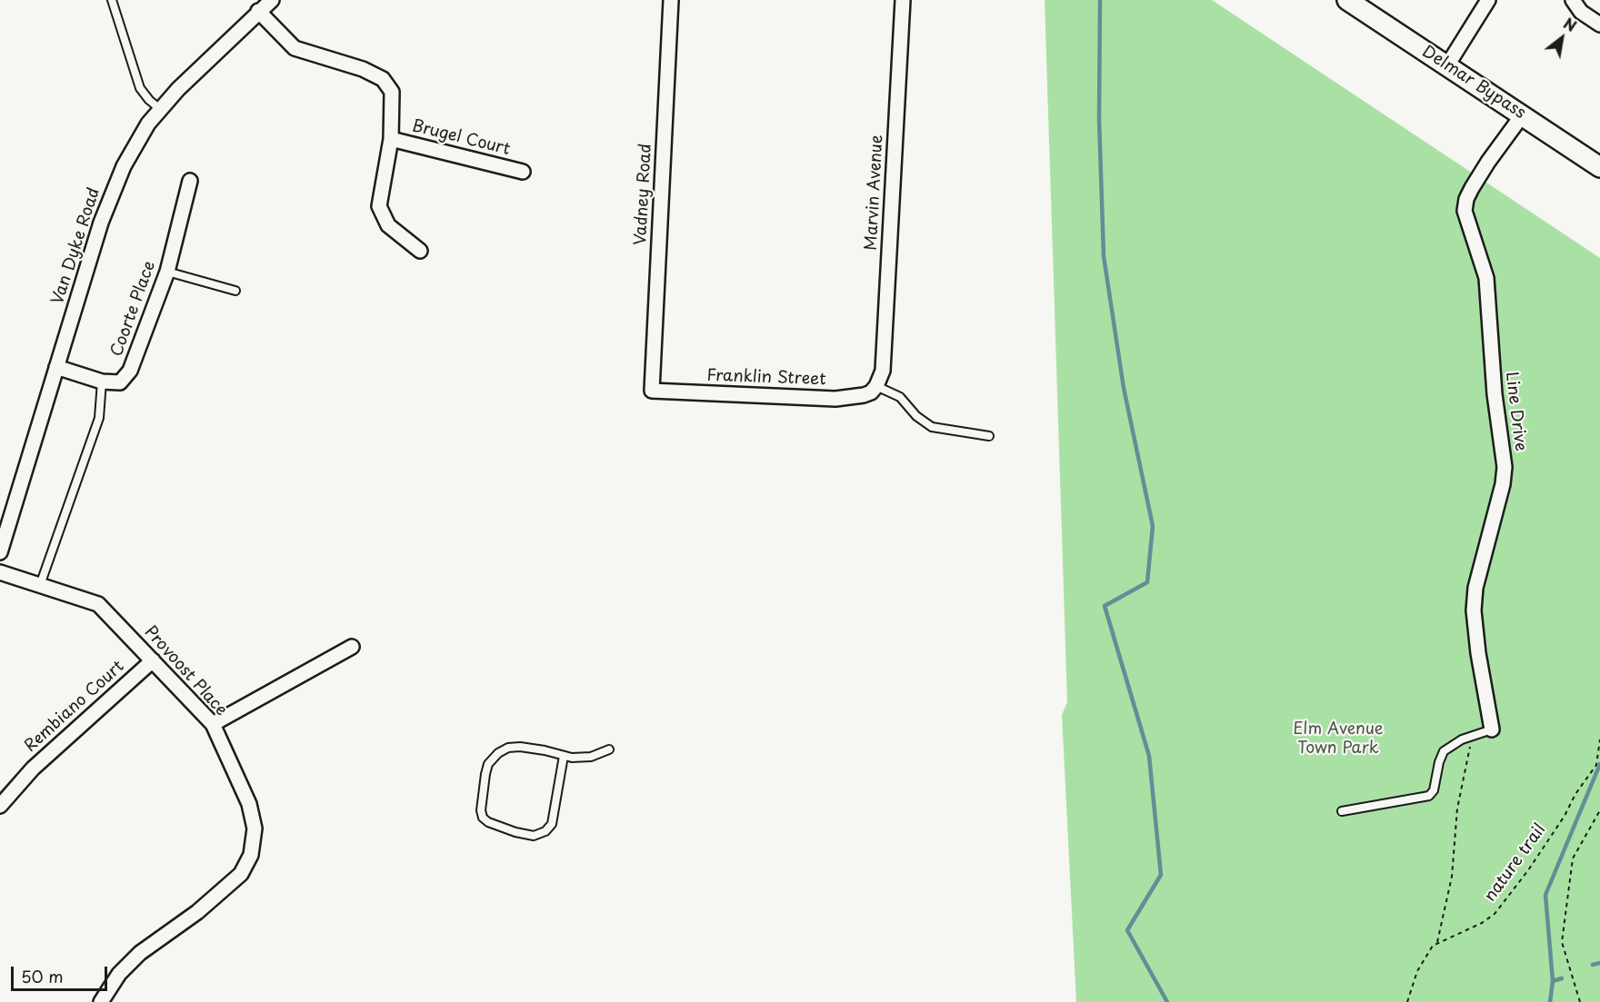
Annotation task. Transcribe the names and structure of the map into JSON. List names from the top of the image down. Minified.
{"streets":{"street":["Delmar Bypass","Brugel Court","Marvin Avenue","Vadney Road","Van Dyke Road","Coorte Place","Franklin Street","Line Drive","Provoost Place","Rembiano Court"],"path":["nature trail"]},"crossings":[["Delmar Bypass","Line Drive"],["Marvin Avenue","Franklin Street"],["Vadney Road","Franklin Street"],["Provoost Place","Rembiano Court"]],"parks":["Elm Avenue Town Park"],"scale_bar":"50 m","north":"top right"}
